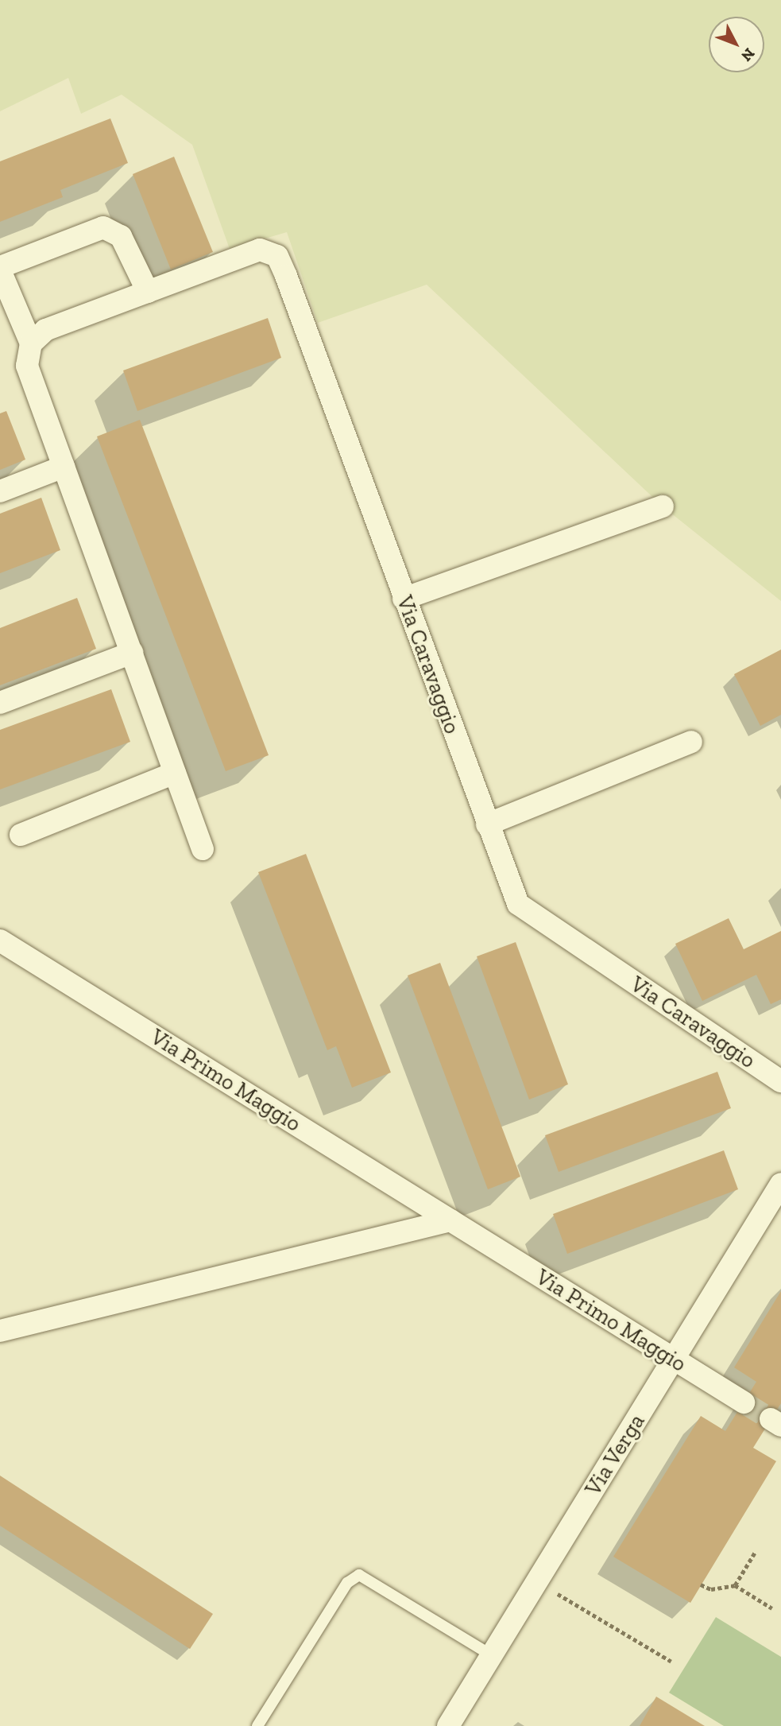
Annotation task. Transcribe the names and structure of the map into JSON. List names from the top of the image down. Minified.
{"streets":{"street":["Via Caravaggio","Via Primo Maggio","Via Verga"]},"crossings":[["Via Primo Maggio","Via Verga"]],"north":"bottom right"}
